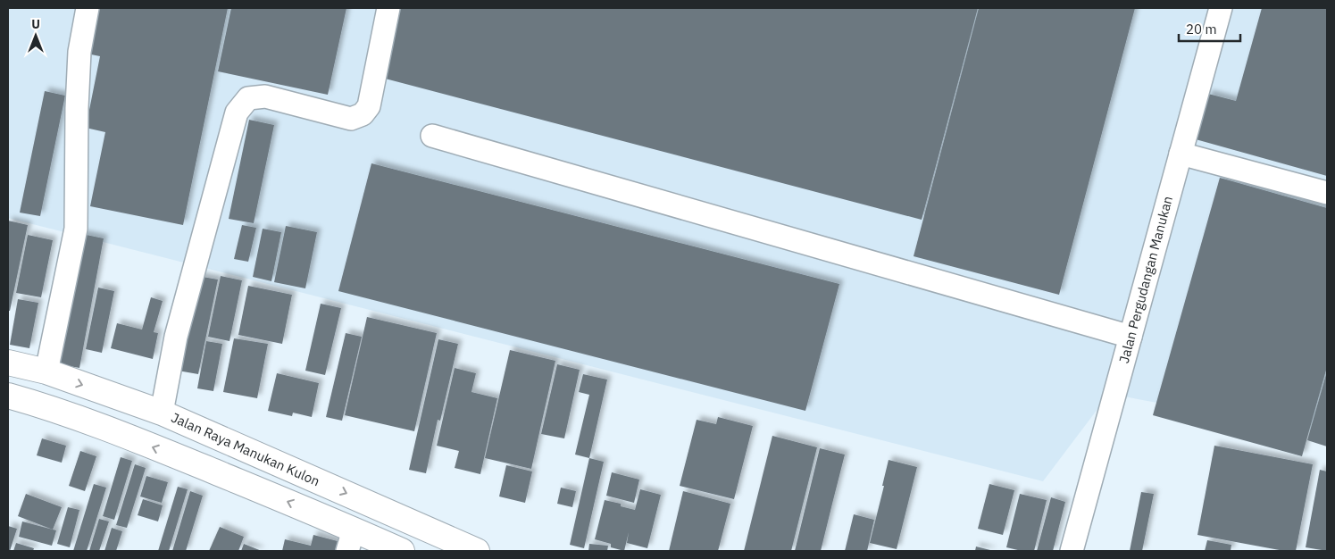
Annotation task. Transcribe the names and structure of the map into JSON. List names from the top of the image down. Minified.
{"streets":{"main road":["Jalan Raya Manukan Kulon"],"lane":["Jalan Pergudangan Manukan"]},"scale_bar":"20 m","north":"top"}
